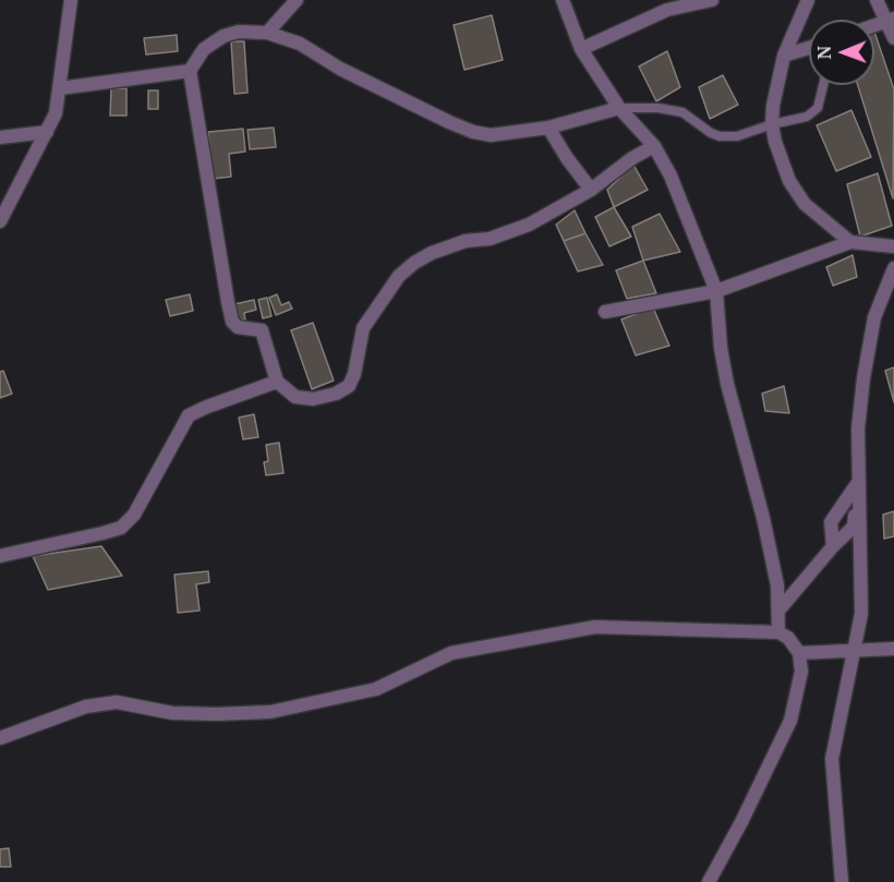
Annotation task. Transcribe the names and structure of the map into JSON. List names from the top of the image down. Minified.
{"north":"left"}
